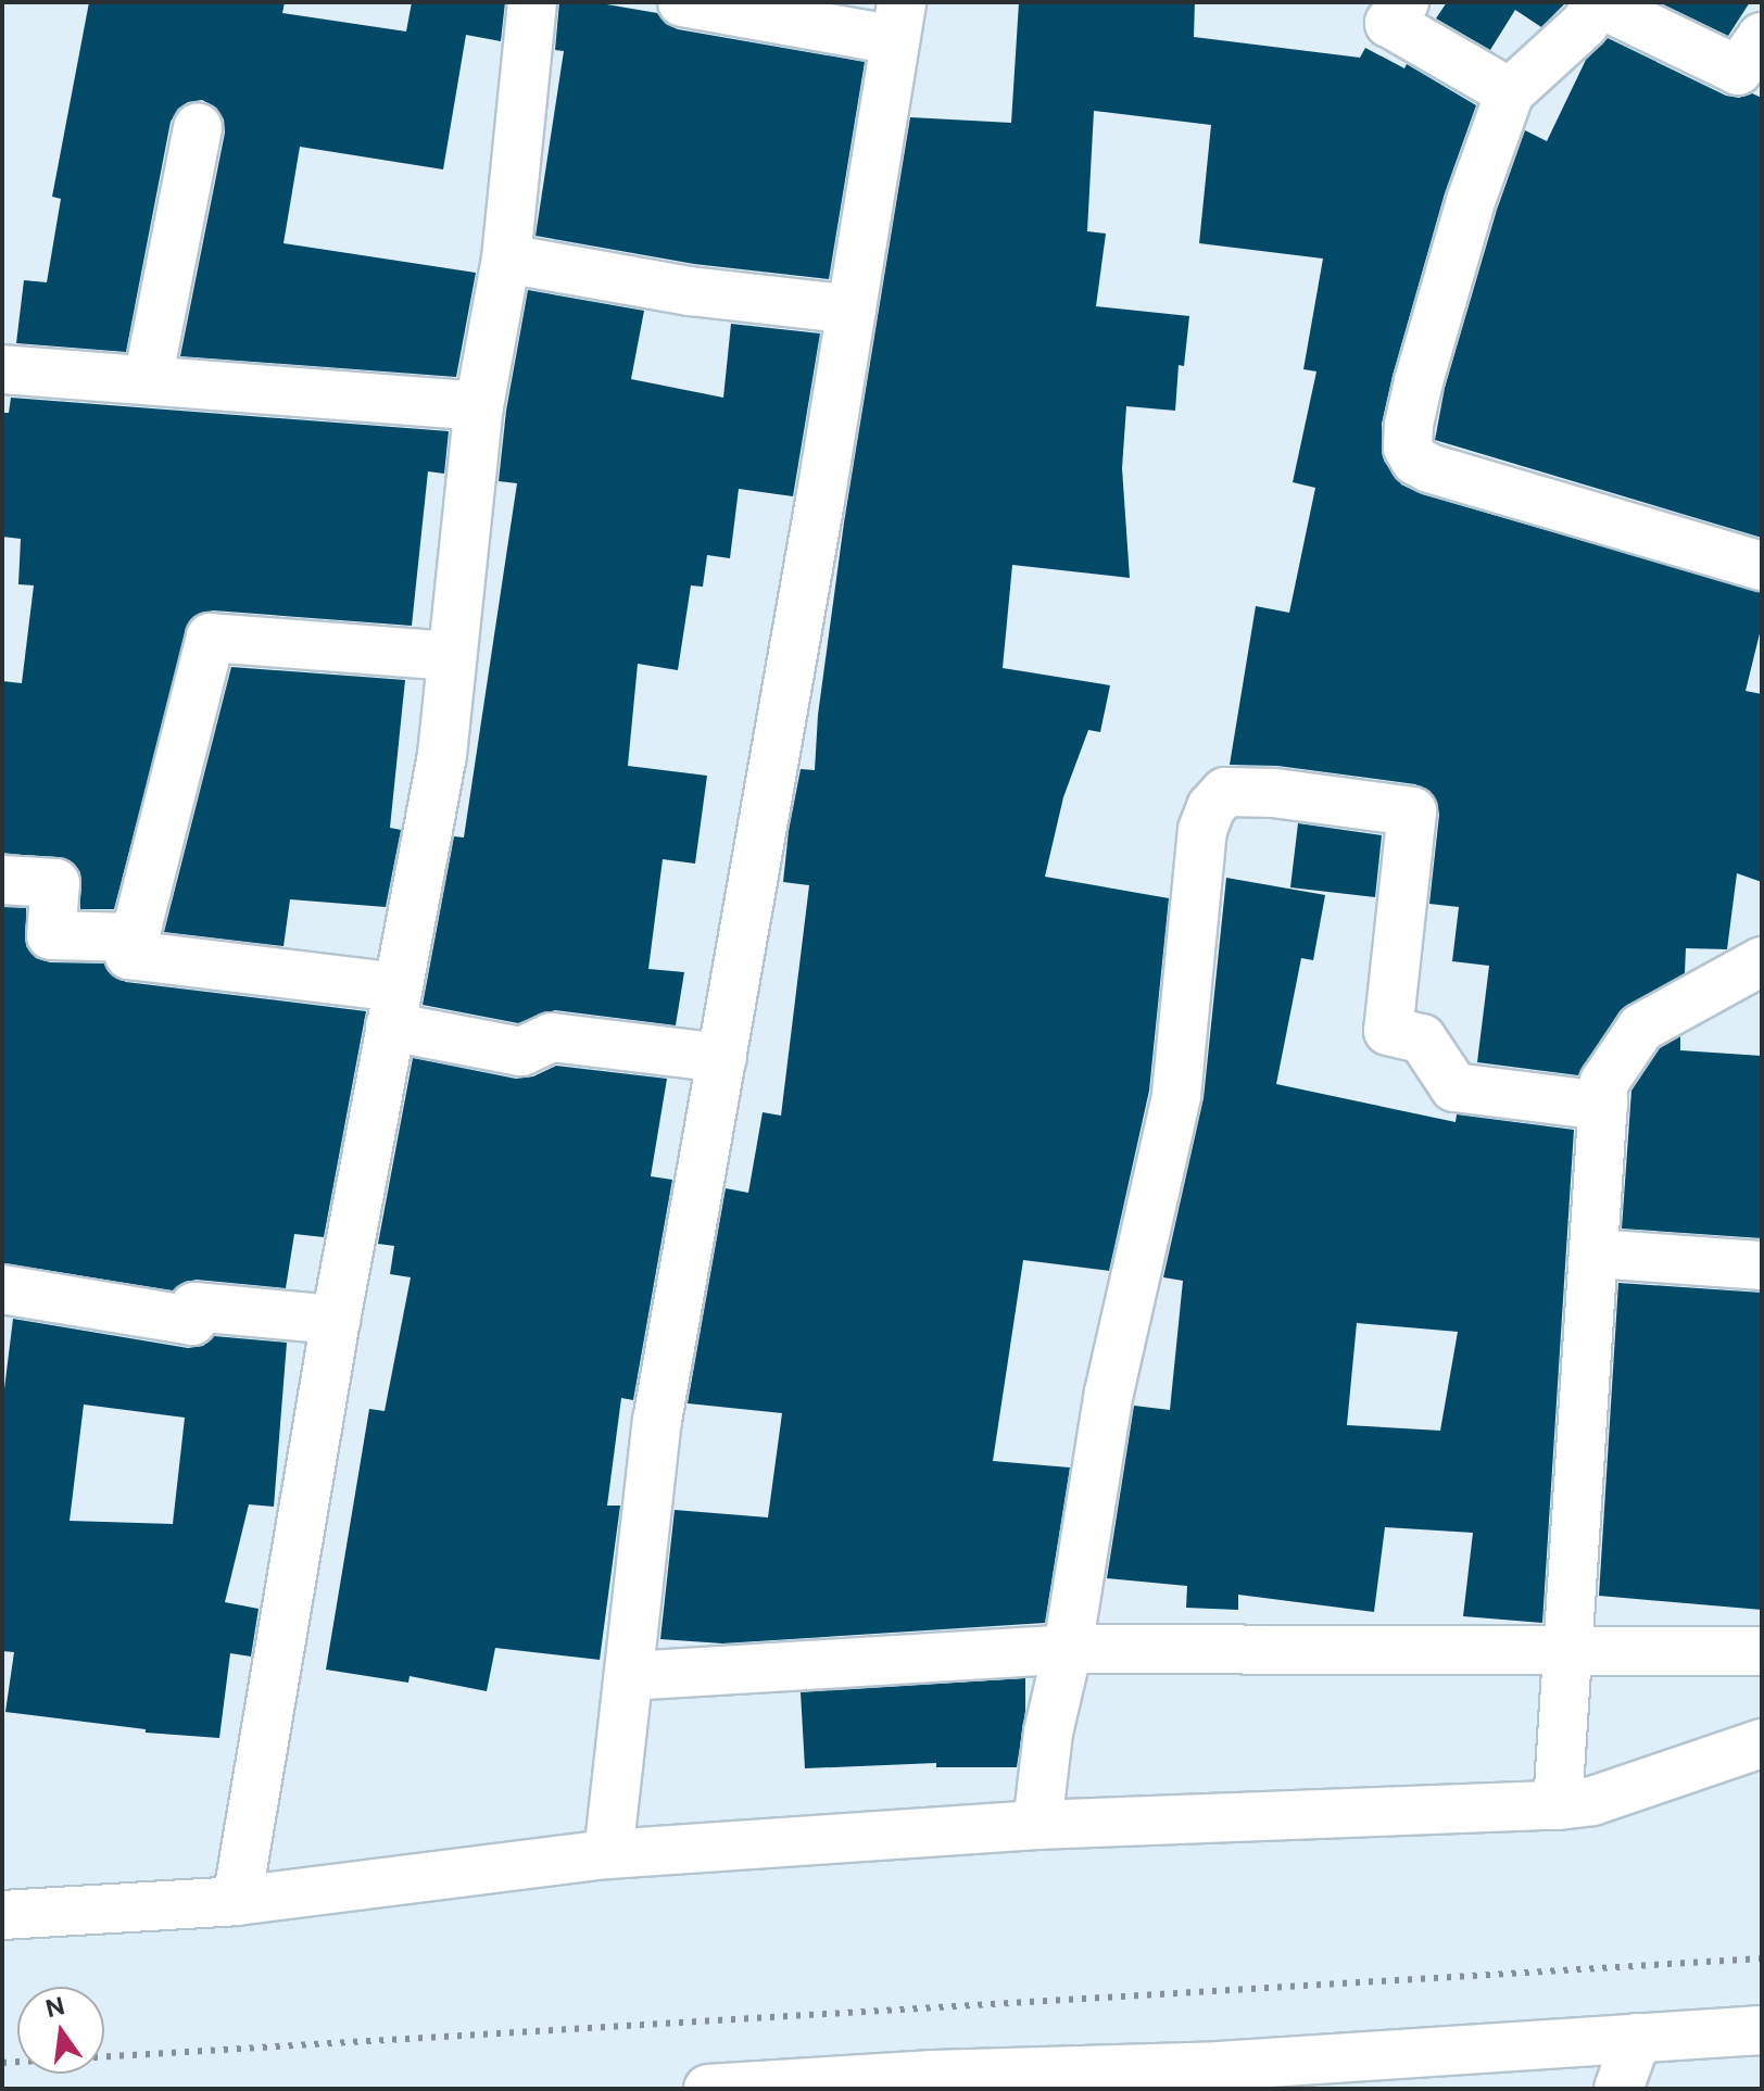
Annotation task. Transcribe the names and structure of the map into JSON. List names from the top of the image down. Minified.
{"north":"top"}
